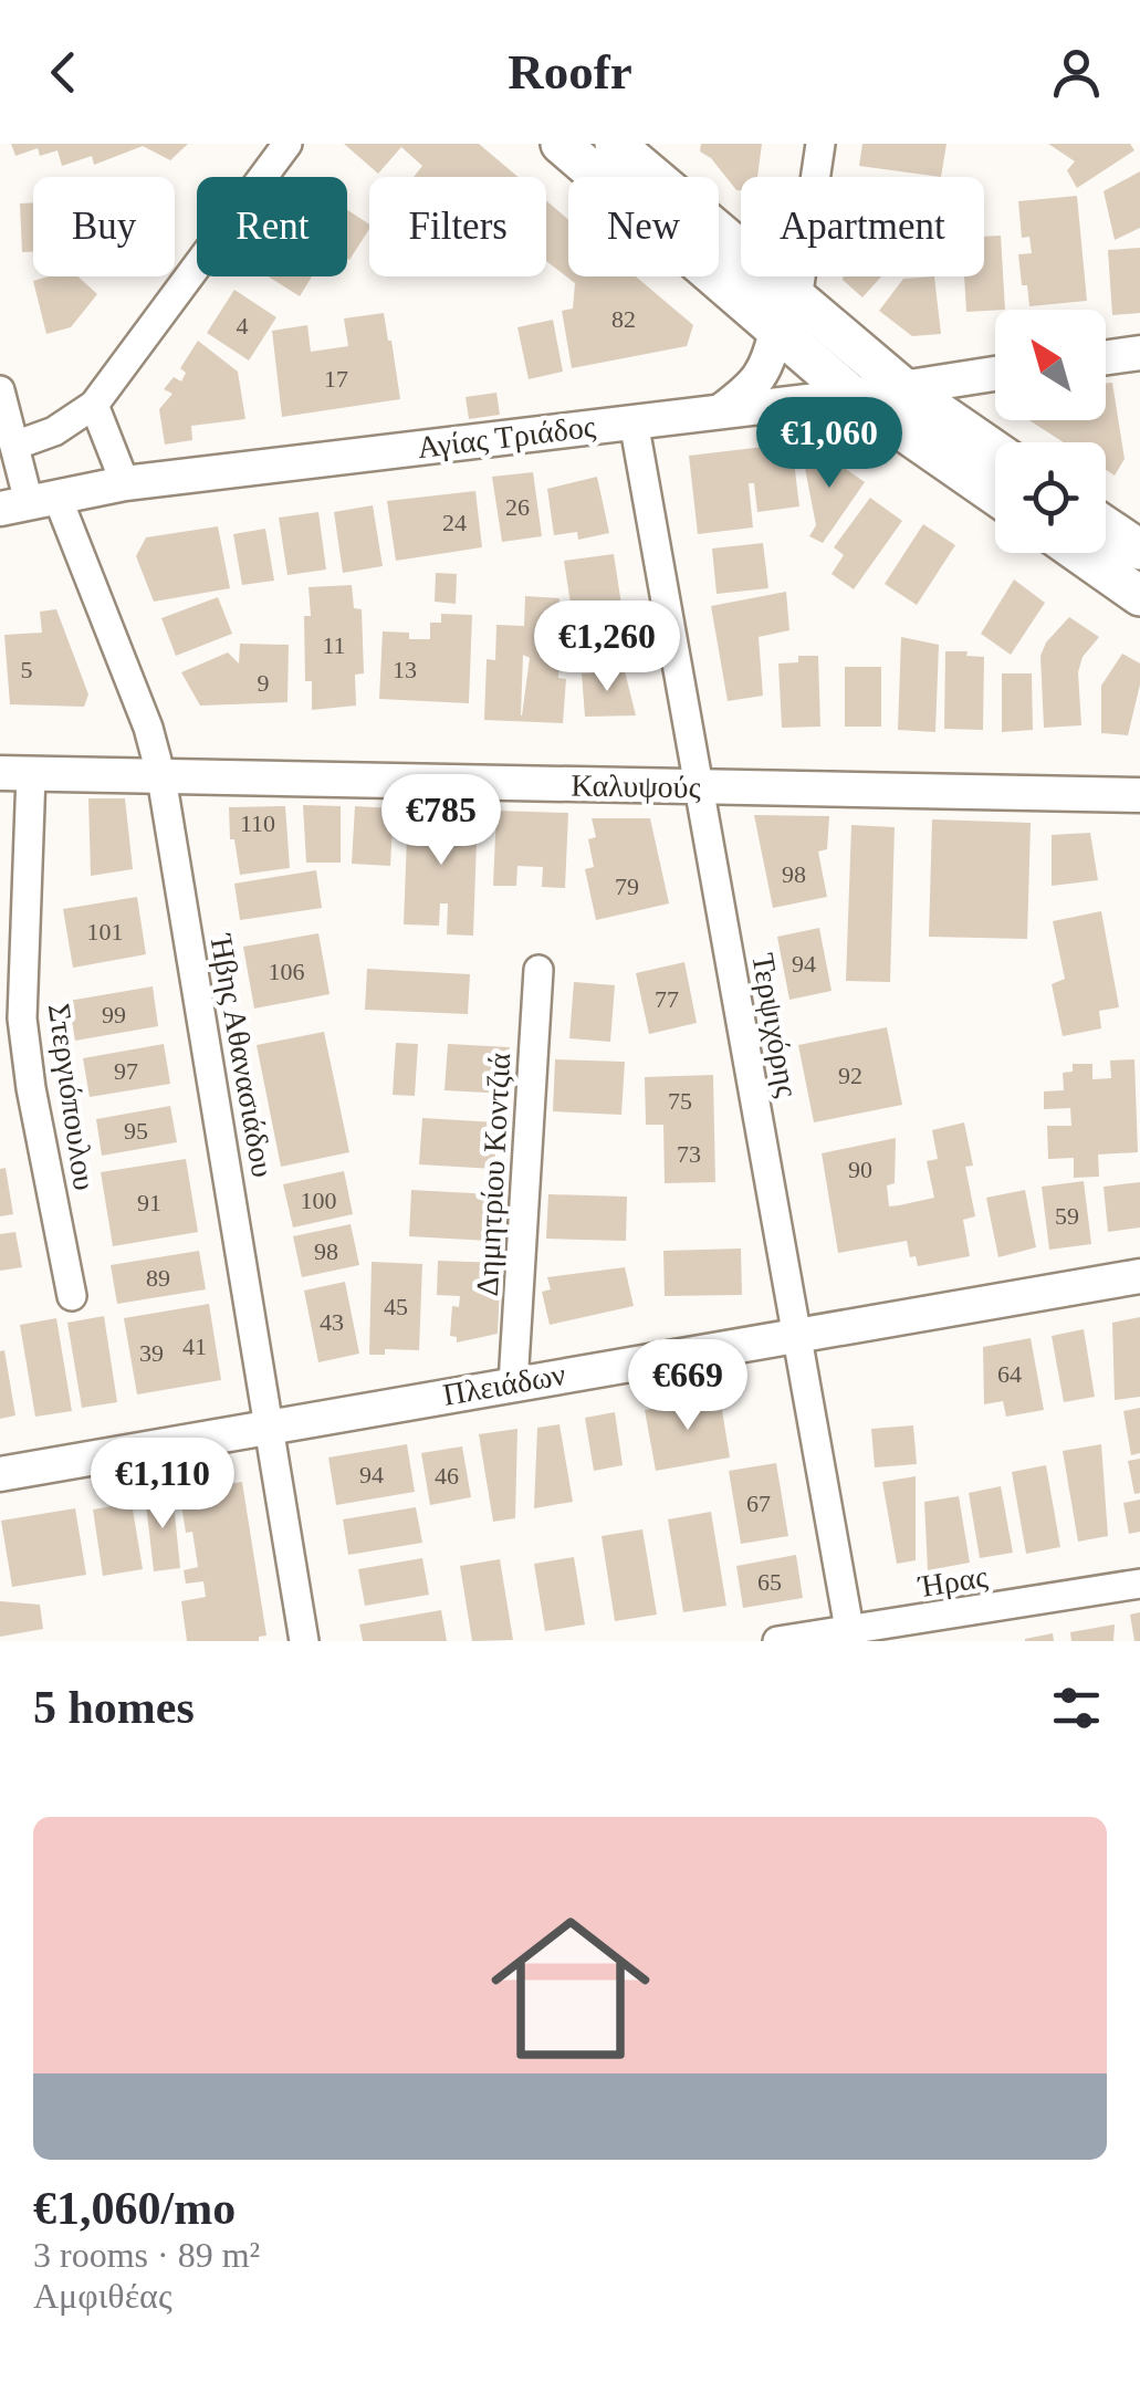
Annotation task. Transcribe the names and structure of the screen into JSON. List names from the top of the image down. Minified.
{"streets":{"street":["Αγίας Τριάδος","Καλυψούς","Τερψιχόρης","Ήβης Αθανασιάδου","Στεργιόπουλου","Δημητρίου Κοντζιά","Πλειάδων","Ήρας"]},"crossings":[["Αγίας Τριάδος","Τερψιχόρης"],["Αγίας Τριάδος","Ήβης Αθανασιάδου"],["Καλυψούς","Τερψιχόρης"],["Καλυψούς","Ήβης Αθανασιάδου"],["Καλυψούς","Στεργιόπουλου"],["Τερψιχόρης","Πλειάδων"],["Τερψιχόρης","Ήρας"],["Ήβης Αθανασιάδου","Πλειάδων"],["Δημητρίου Κοντζιά","Πλειάδων"]],"house_numbers":["82","4","17","26","24","11","5","13","9","110","98","79","101","94","106","77","99","97","92","75","95","73","90","100","91","59","98","89","45","43","41","39","64","94","46","67","65"],"north":"top left","page":{"header":"Roofr","chip":["Buy","Rent","Filters","New","Apartment"],"price":["€1,060","€1,260","€785","€669","€1,110"],"heading":"5 homes","list":[{"name":"€1,060/mo","note":"3 rooms · 89 m² · Αμφιθέας"}]}}
